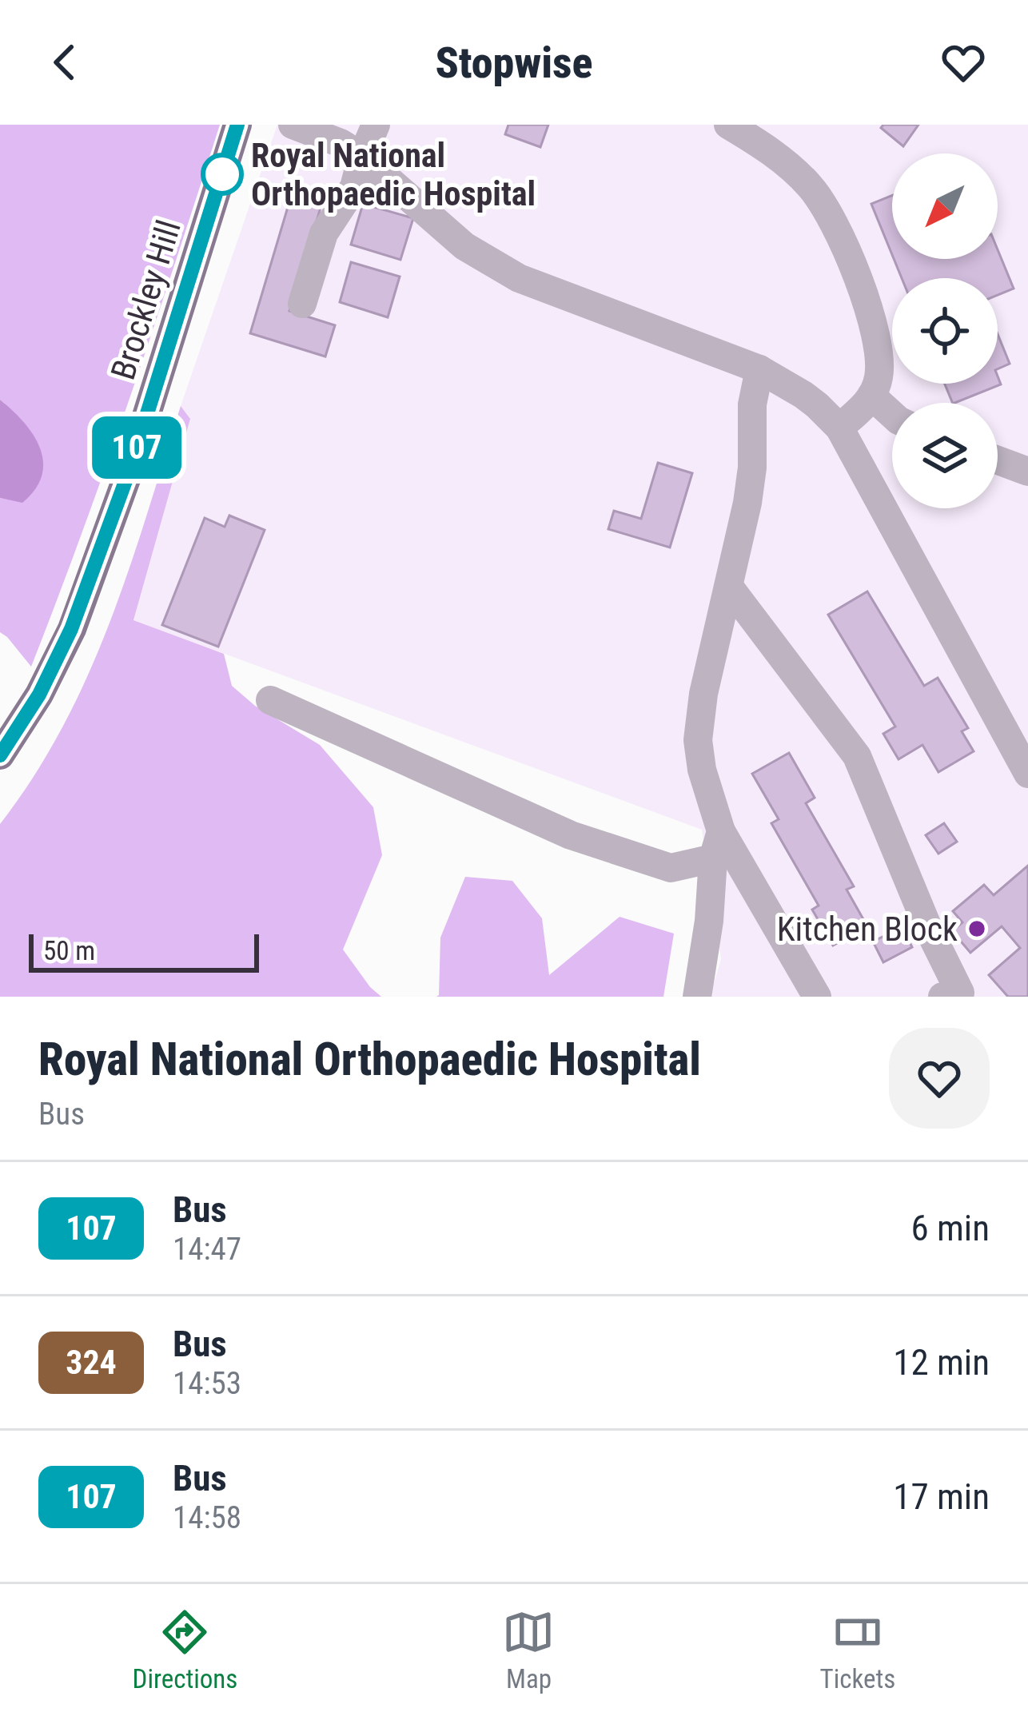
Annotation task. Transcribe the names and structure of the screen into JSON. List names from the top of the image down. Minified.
{"streets":{"main road":["Brockley Hill"]},"places":["Royal National Orthopaedic Hospital","Kitchen Block"],"lines":["bus line 107"],"scale_bar":"50 m","north":"bottom left","page":{"header":"Stopwise","on_map":"107","scale":"50 m","heading":["Royal National Orthopaedic Hospital","Bus"],"list":[{"mark":"107","name":"Bus","note":"14:47","value":"6 min"},{"mark":"324","name":"Bus","note":"14:53","value":"12 min"},{"mark":"107","name":"Bus","note":"14:58","value":"17 min"}],"tabs":["Directions","Map","Tickets"]}}
